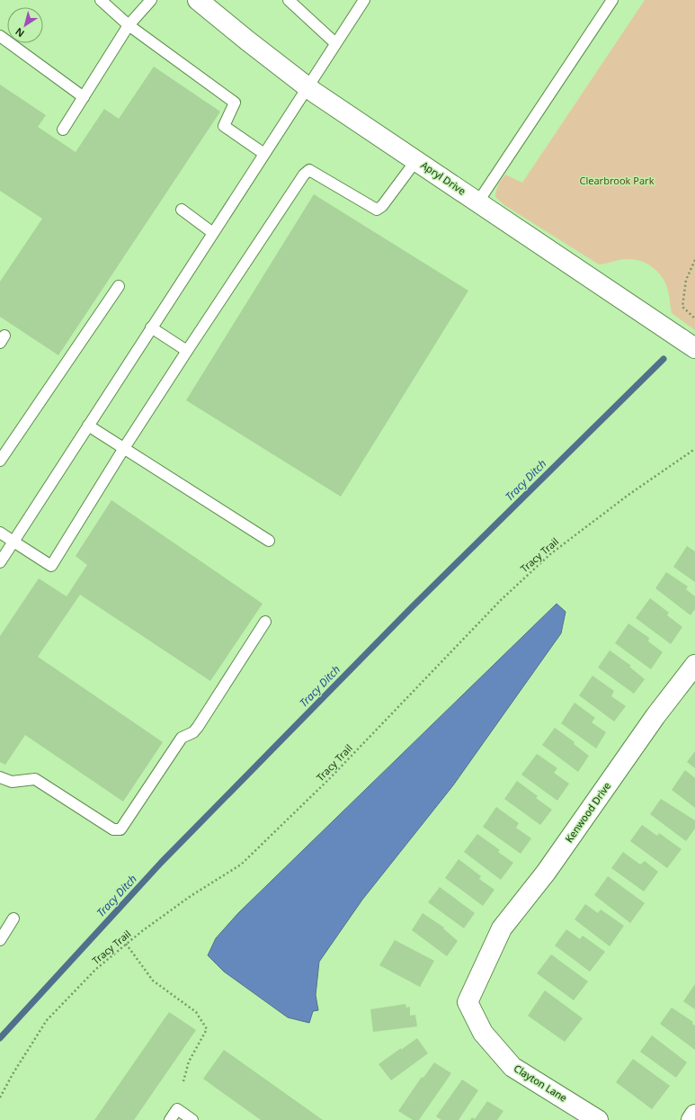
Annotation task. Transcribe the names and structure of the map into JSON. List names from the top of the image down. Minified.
{"streets":{"street":["Apryl Drive","Kenwood Drive","Clayton Lane"],"path":["Tracy Trail"]},"crossings":[["Kenwood Drive","Clayton Lane"]],"water":["Tracy Ditch"],"parks":["Clearbrook Park"],"north":"bottom left"}
